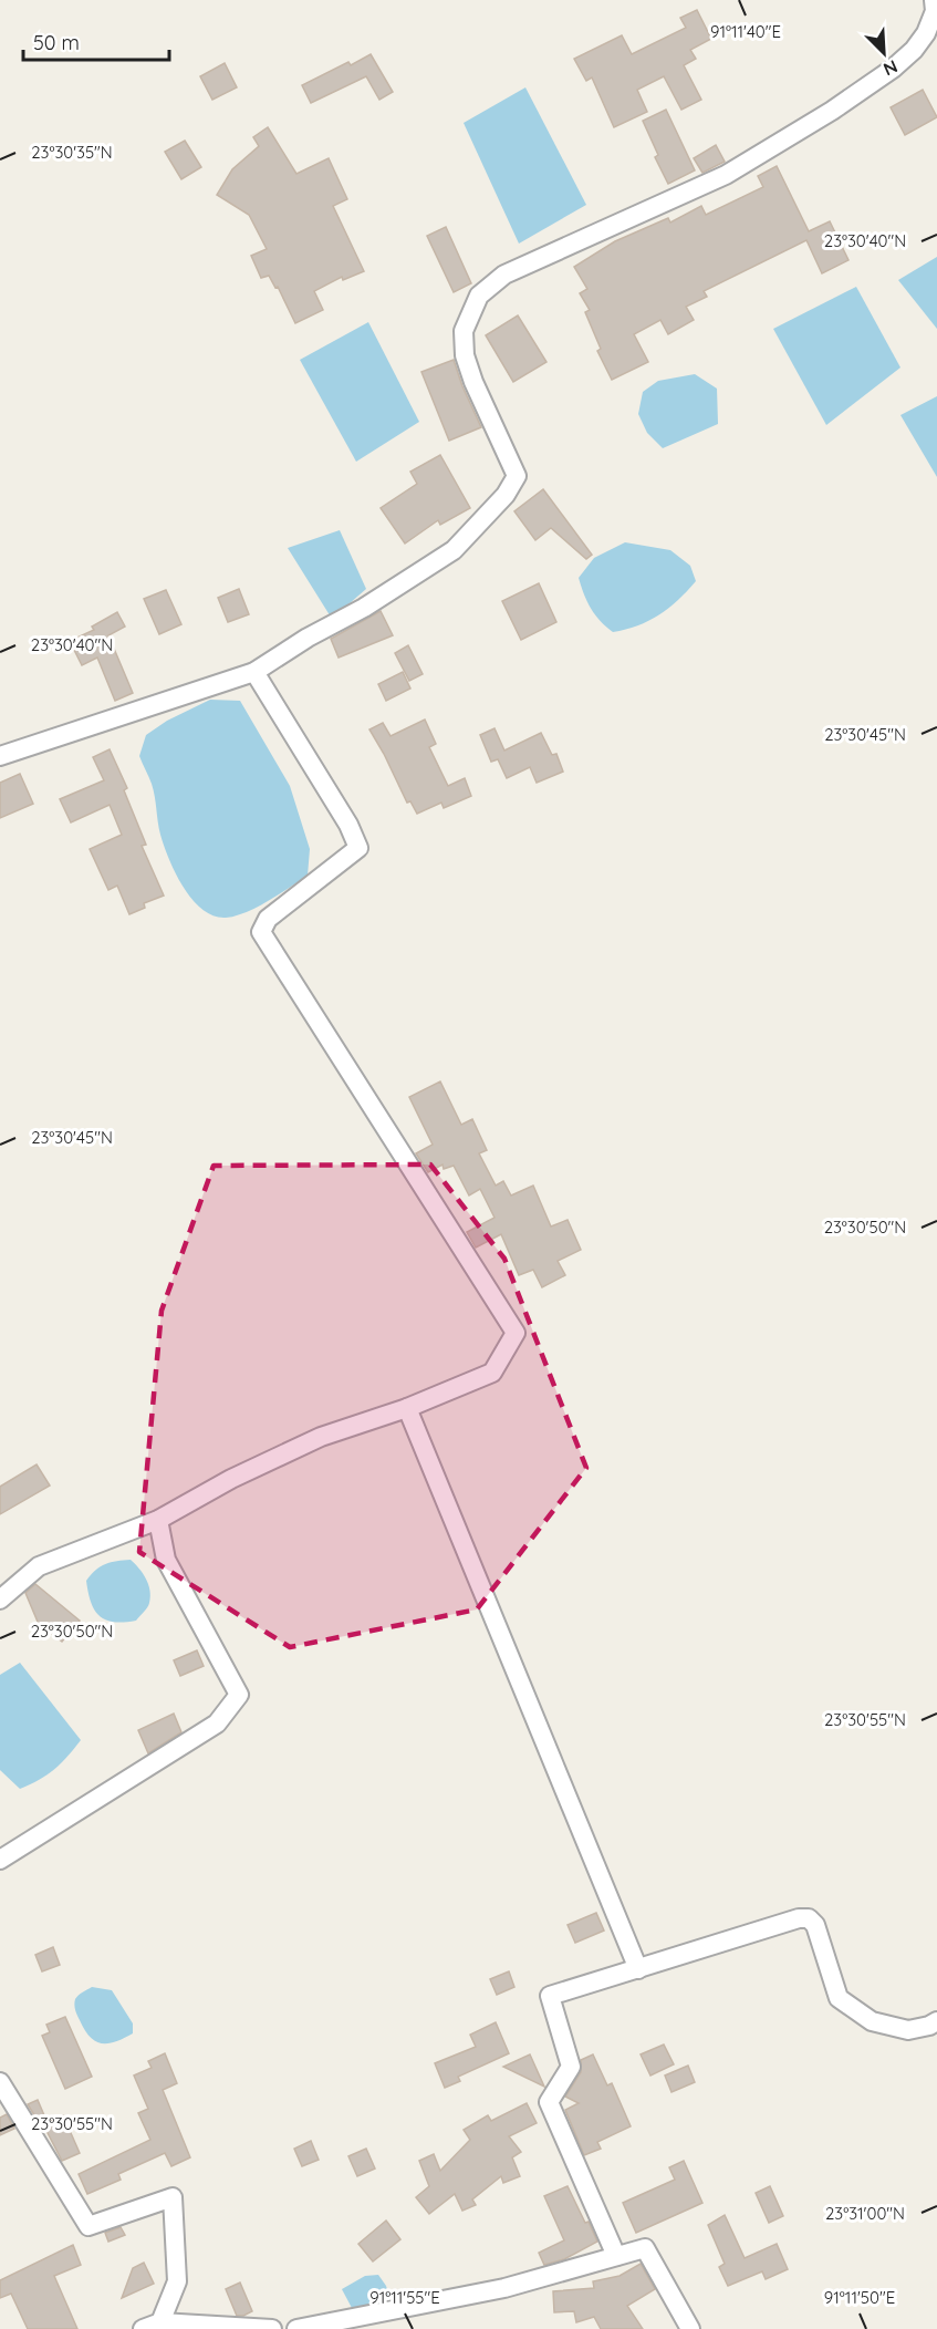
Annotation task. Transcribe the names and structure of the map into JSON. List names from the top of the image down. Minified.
{"scale_bar":"50 m","north":"bottom right","coordinates":["91°11'40\"E","23°30'35\"N","23°30'40\"N","23°30'45\"N","23°30'50\"N","23°30'55\"N","23°31'00\"N","91°11'55\"E","91°11'50\"E"]}
